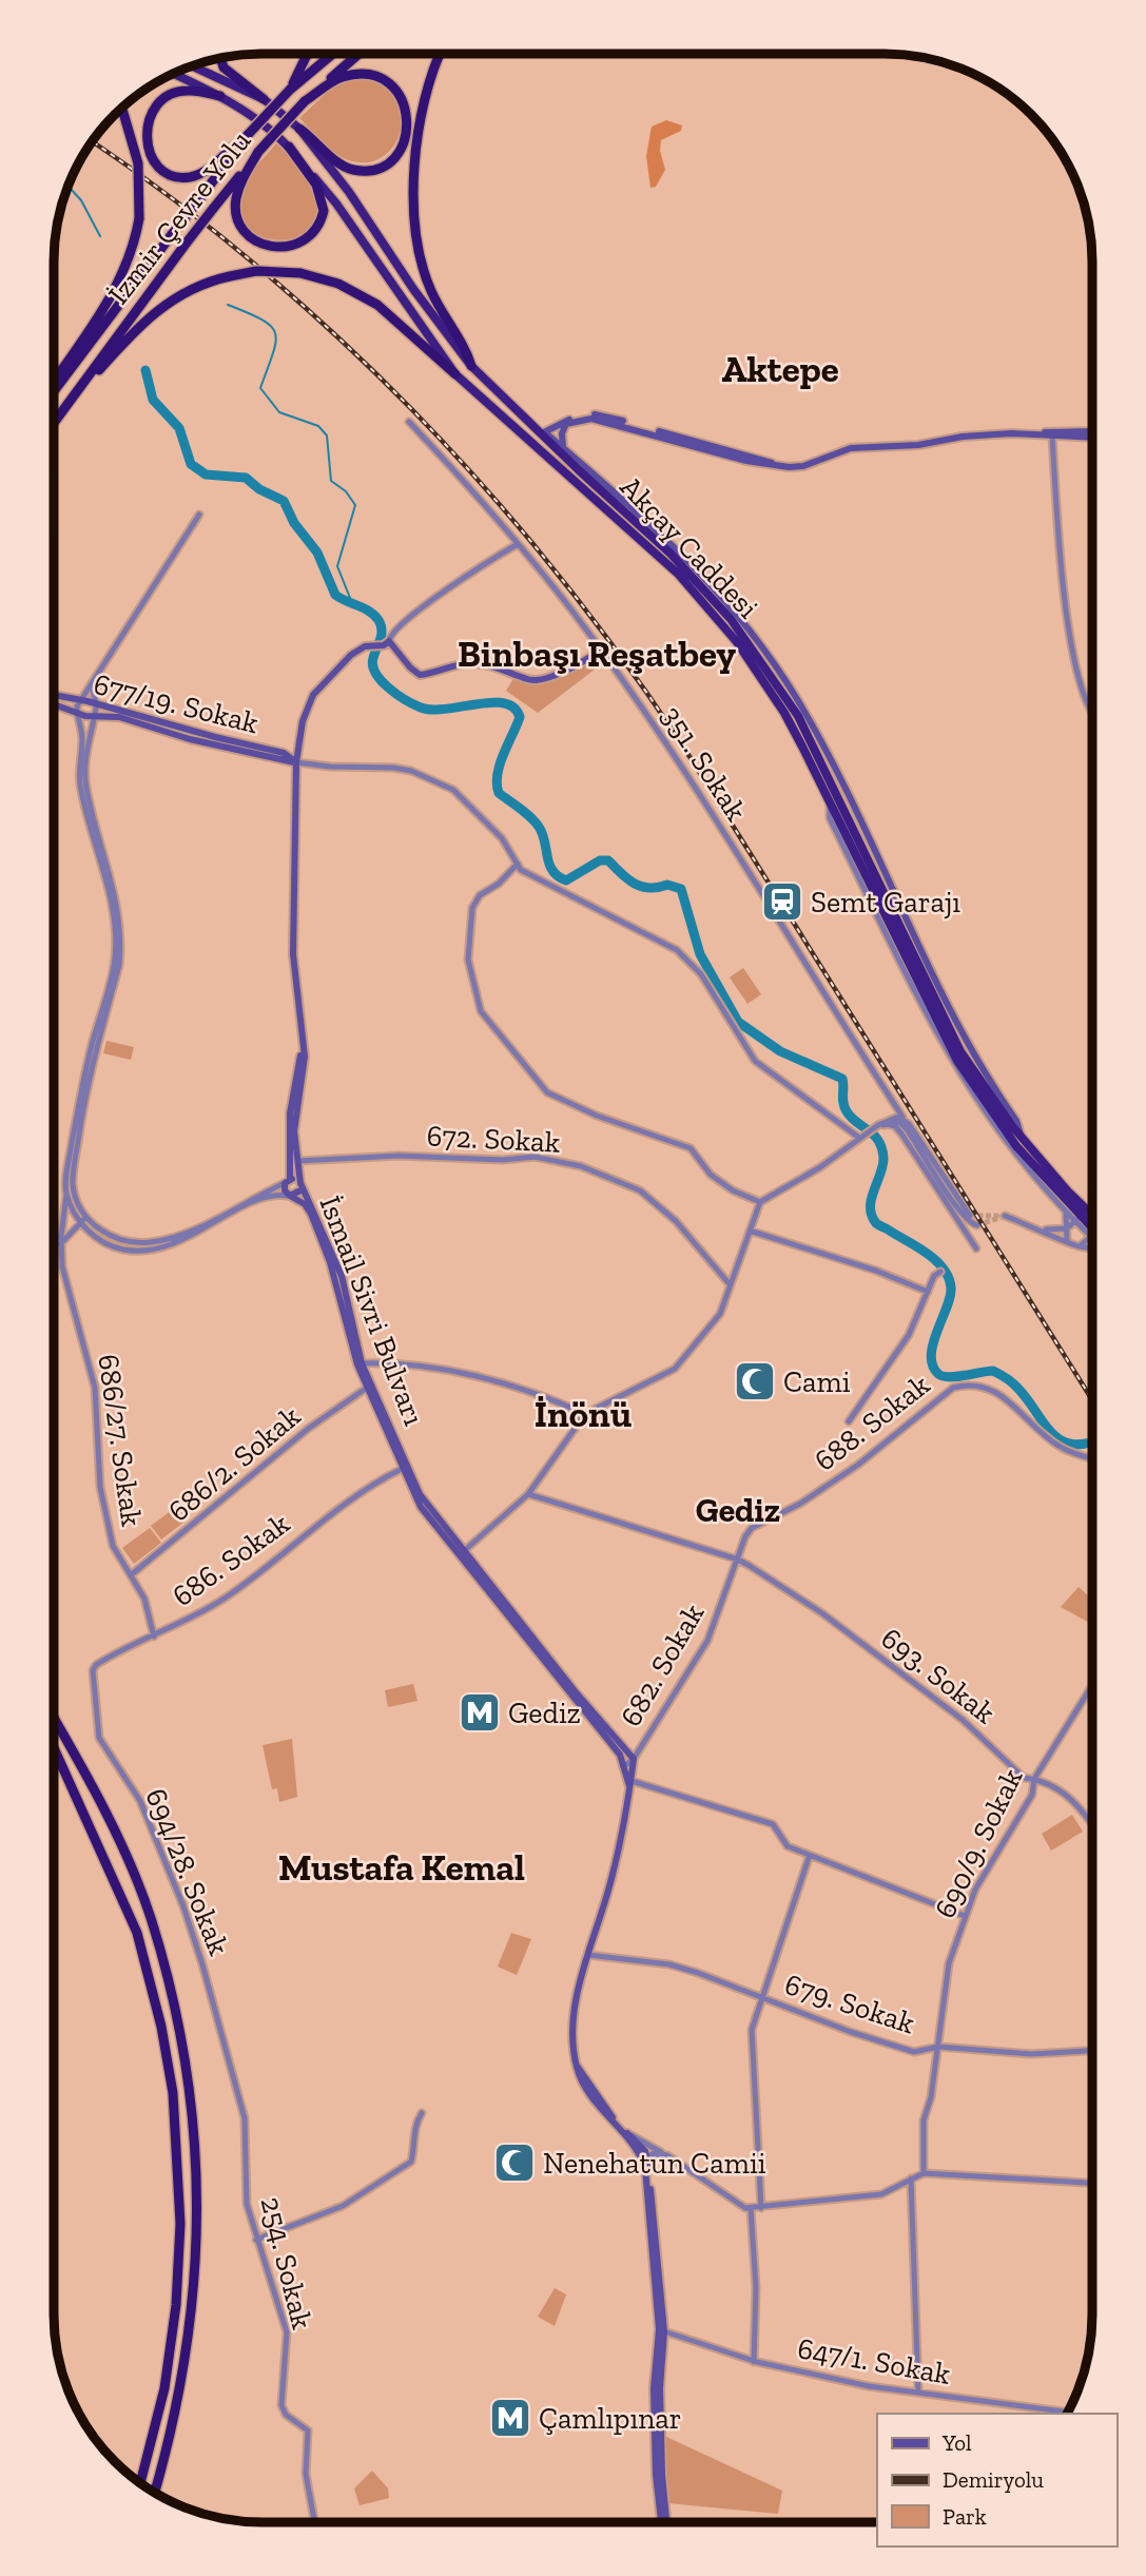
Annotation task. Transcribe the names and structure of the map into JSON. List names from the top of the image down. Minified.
{"streets":{"highway":["İzmir Çevre Yolu","Akçay Caddesi"],"main road":["677/19. Sokak","İsmail Sivri Bulvarı"],"street":["351. Sokak","672. Sokak","688. Sokak","686/27. Sokak","686/2. Sokak","686. Sokak","682. Sokak","693. Sokak","690/9. Sokak","694/28. Sokak","679. Sokak","254. Sokak","647/1. Sokak"]},"crossings":[["677/19. Sokak","İsmail Sivri Bulvarı"],["677/19. Sokak","686/27. Sokak"],["672. Sokak","İsmail Sivri Bulvarı"],["İsmail Sivri Bulvarı","686/2. Sokak"],["İsmail Sivri Bulvarı","686. Sokak"],["İsmail Sivri Bulvarı","682. Sokak"],["688. Sokak","682. Sokak"],["686/27. Sokak","686/2. Sokak"],["686/27. Sokak","686. Sokak"],["686. Sokak","694/28. Sokak"],["682. Sokak","693. Sokak"],["693. Sokak","690/9. Sokak"],["690/9. Sokak","679. Sokak"],["694/28. Sokak","254. Sokak"]],"districts":["Aktepe","Binbaşı Reşatbey","İnönü","Gediz","Mustafa Kemal"],"places":{"station":["Semt Garajı"],"mosque":["Cami","Nenehatun Camii"],"metro station":["Gediz","Çamlıpınar"]},"legend":["Yol","Demiryolu","Park"]}
